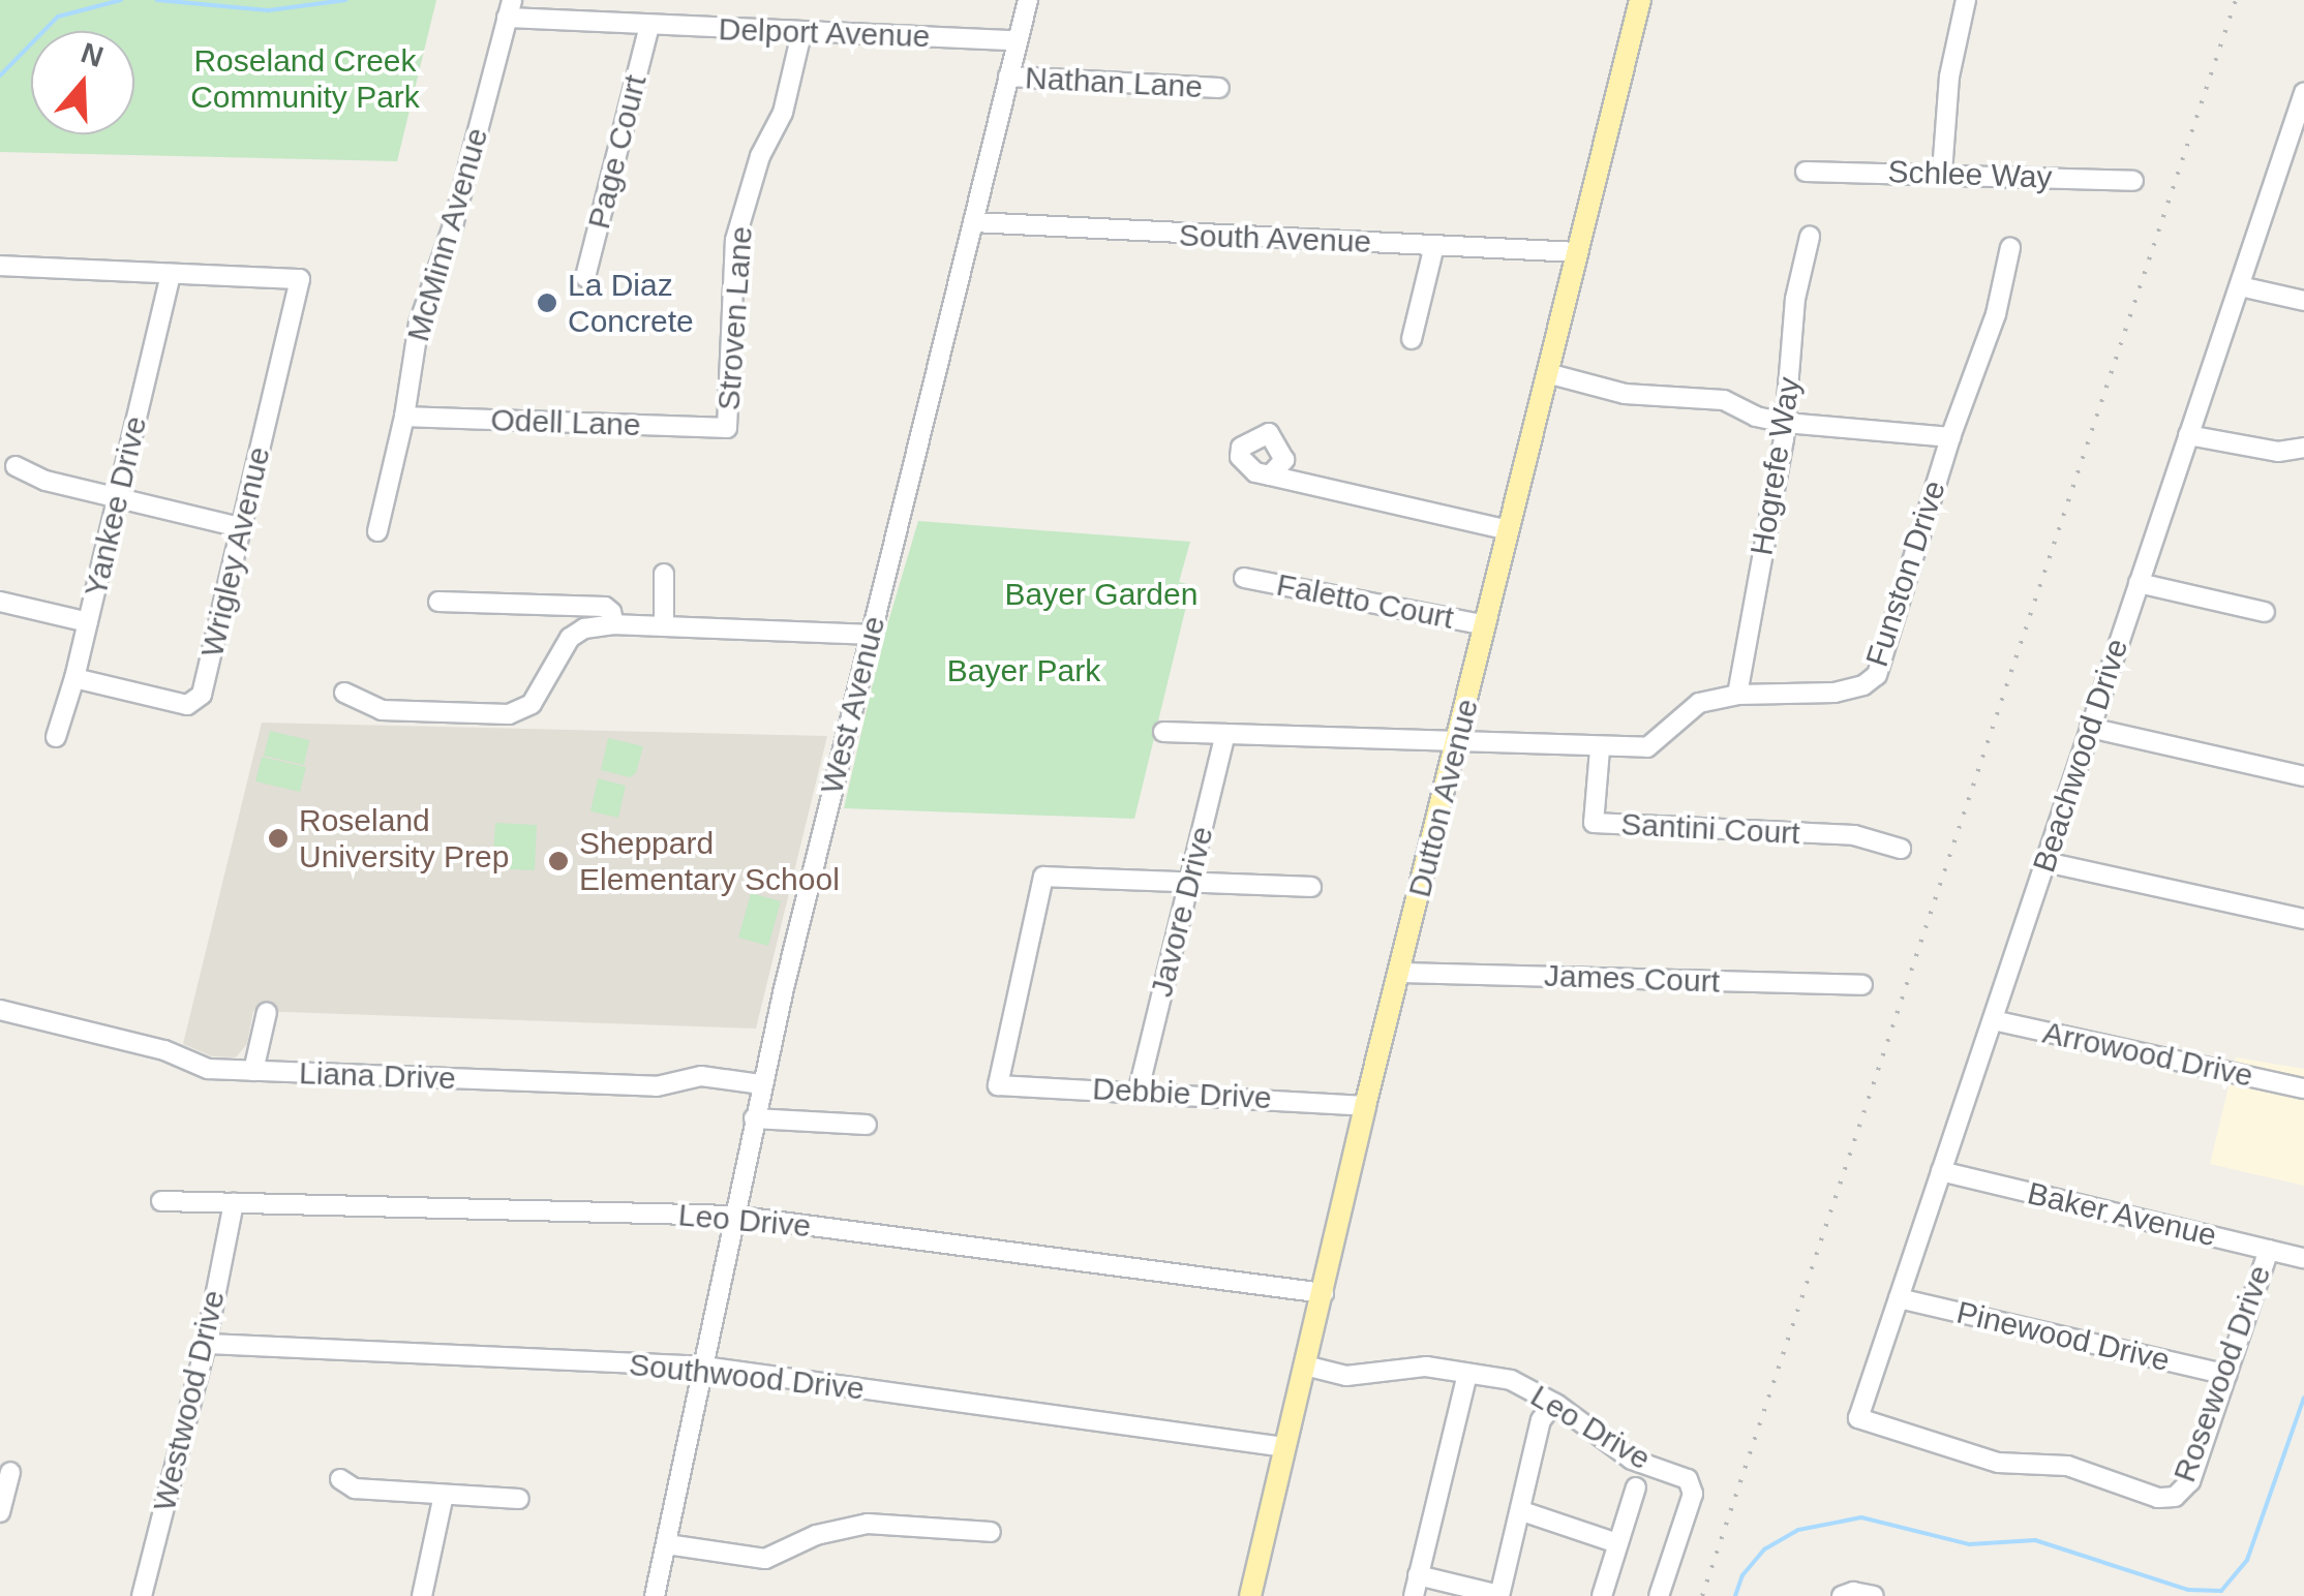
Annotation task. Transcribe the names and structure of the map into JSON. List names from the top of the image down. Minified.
{"streets":{"main road":["Dutton Avenue"],"street":["Delport Avenue","Nathan Lane","Page Court","Schlee Way","McMinn Avenue","South Avenue","Stroven Lane","Odell Lane","Hogrefe Way","Yankee Drive","Wrigley Avenue","Funston Drive","Faletto Court","West Avenue","Beachwood Drive","Santini Court","Javore Drive","James Court","Arrowood Drive","Liana Drive","Debbie Drive","Baker Avenue","Leo Drive","Pinewood Drive","Rosewood Drive","Southwood Drive","Westwood Drive"]},"crossings":[["Delport Avenue","Page Court"],["Delport Avenue","McMinn Avenue"],["Delport Avenue","Stroven Lane"],["Delport Avenue","West Avenue"],["Nathan Lane","West Avenue"],["McMinn Avenue","Odell Lane"],["South Avenue","West Avenue"],["South Avenue","Dutton Avenue"],["Stroven Lane","Odell Lane"],["Hogrefe Way","Funston Drive"],["Yankee Drive","Wrigley Avenue"],["Funston Drive","Dutton Avenue"],["Funston Drive","Santini Court"],["Funston Drive","Javore Drive"],["Faletto Court","Dutton Avenue"],["West Avenue","Liana Drive"],["West Avenue","Leo Drive"],["West Avenue","Southwood Drive"],["Beachwood Drive","Arrowood Drive"],["Beachwood Drive","Baker Avenue"],["Beachwood Drive","Pinewood Drive"],["Beachwood Drive","Rosewood Drive"],["Dutton Avenue","James Court"],["Dutton Avenue","Debbie Drive"],["Dutton Avenue","Leo Drive"],["Dutton Avenue","Southwood Drive"],["Javore Drive","Debbie Drive"],["Baker Avenue","Rosewood Drive"],["Leo Drive","Westwood Drive"],["Pinewood Drive","Rosewood Drive"],["Southwood Drive","Westwood Drive"]],"parks":["Roseland Creek Community Park","Bayer Garden","Bayer Park"],"places":["La Diaz Concrete","Roseland University Prep","Sheppard Elementary School"],"north":"top"}
